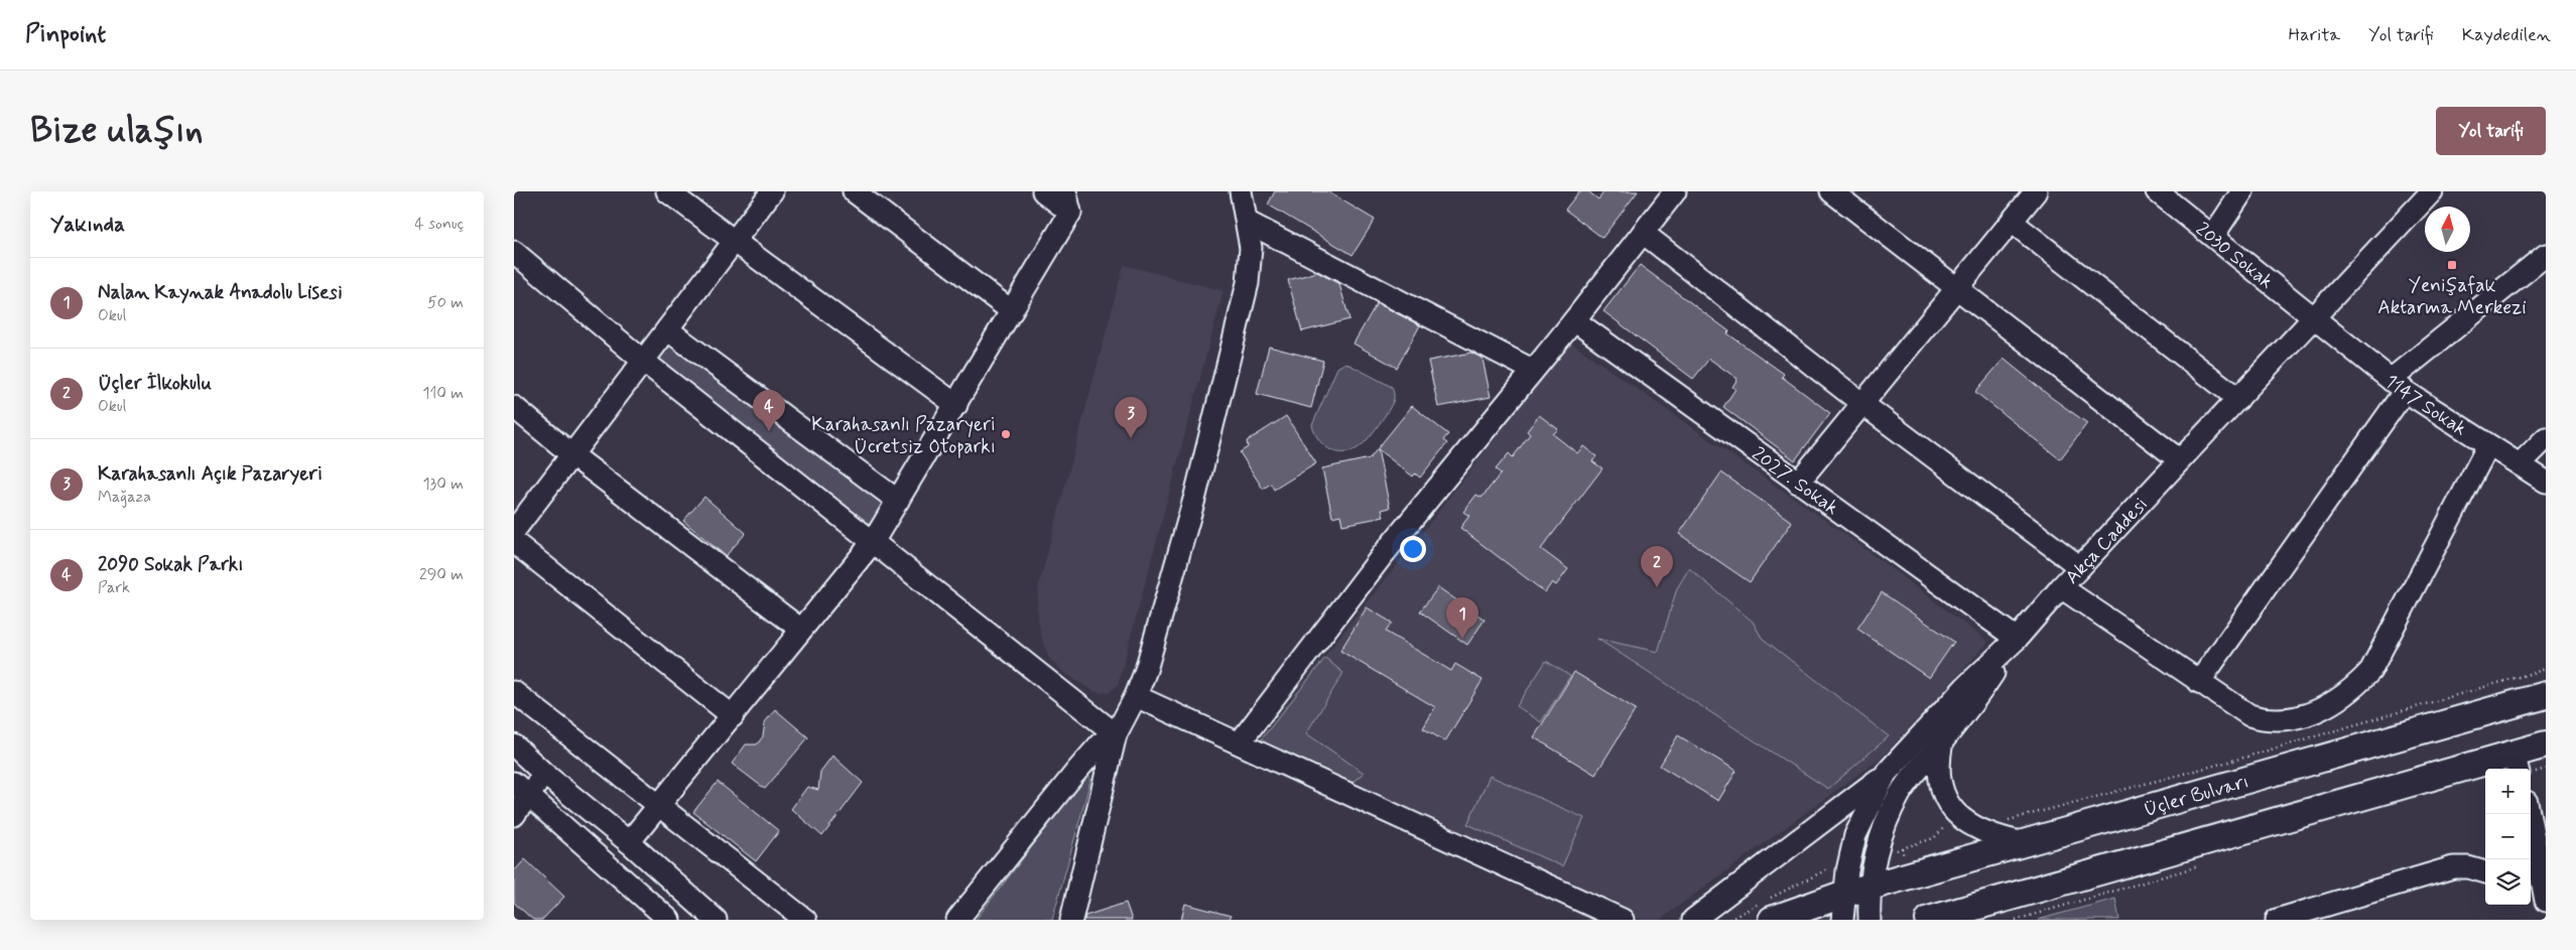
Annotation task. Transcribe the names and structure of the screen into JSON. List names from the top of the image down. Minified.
{"streets":{"main road":["Üçler Bulvarı"],"street":["2030 Sokak","1147 Sokak","2027. Sokak","Akça Caddesi"]},"crossings":[["2030 Sokak","1147 Sokak"],["2030 Sokak","Akça Caddesi"],["1147 Sokak","Akça Caddesi"],["2027. Sokak","Akça Caddesi"],["Akça Caddesi","Üçler Bulvarı"]],"places":{"transit":["Yenişafak Aktarma Merkezi"],"other":["Karahasanlı Pazaryeri Ücretsiz Otoparkı"]},"north":"top","page":{"header":"Pinpoint","nav":["Harita","Yol tarifi","Kaydedilen"],"buttons":"Yol tarifi","title":"Bize ulaşın","heading":["Yakında","4 sonuç"],"list":[{"mark":"1","name":"Nalan Kaynak Anadolu Lisesi","note":"Okul","value":"50 m"},{"mark":"2","name":"Üçler İlkokulu","note":"Okul","value":"110 m"},{"mark":"3","name":"Karahasanlı Açık Pazaryeri","note":"Mağaza","value":"130 m"},{"mark":"4","name":"2090 Sokak Parkı","note":"Park","value":"290 m"}],"pins":["4","3","2","1"],"map_buttons":["+","−"]}}
